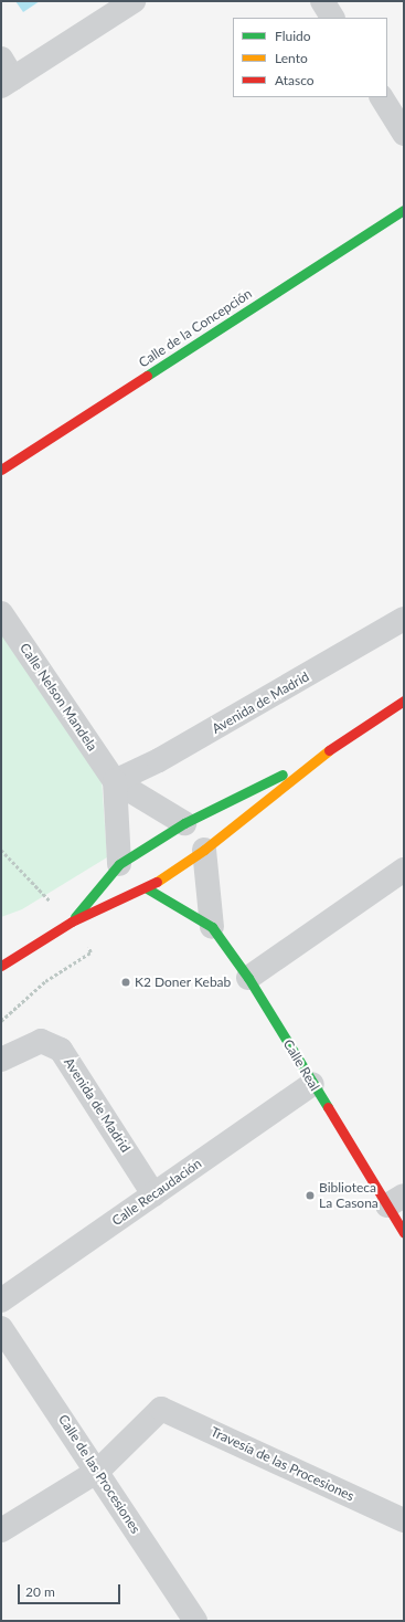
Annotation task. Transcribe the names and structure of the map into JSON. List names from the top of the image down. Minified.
{"streets":{"street":["Calle de la Concepción","Calle Nelson Mandela","Avenida de Madrid","Calle Real","Calle Recaudación","Travesía de las Procesiones","Calle de las Procesiones"]},"crossings":[["Calle Nelson Mandela","Avenida de Madrid"],["Avenida de Madrid","Calle Recaudación"],["Calle Real","Calle Recaudación"],["Travesía de las Procesiones","Calle de las Procesiones"]],"places":["K2 Doner Kebab","Biblioteca La Casona"],"legend":["Fluido","Lento","Atasco"],"scale_bar":"20 m"}
